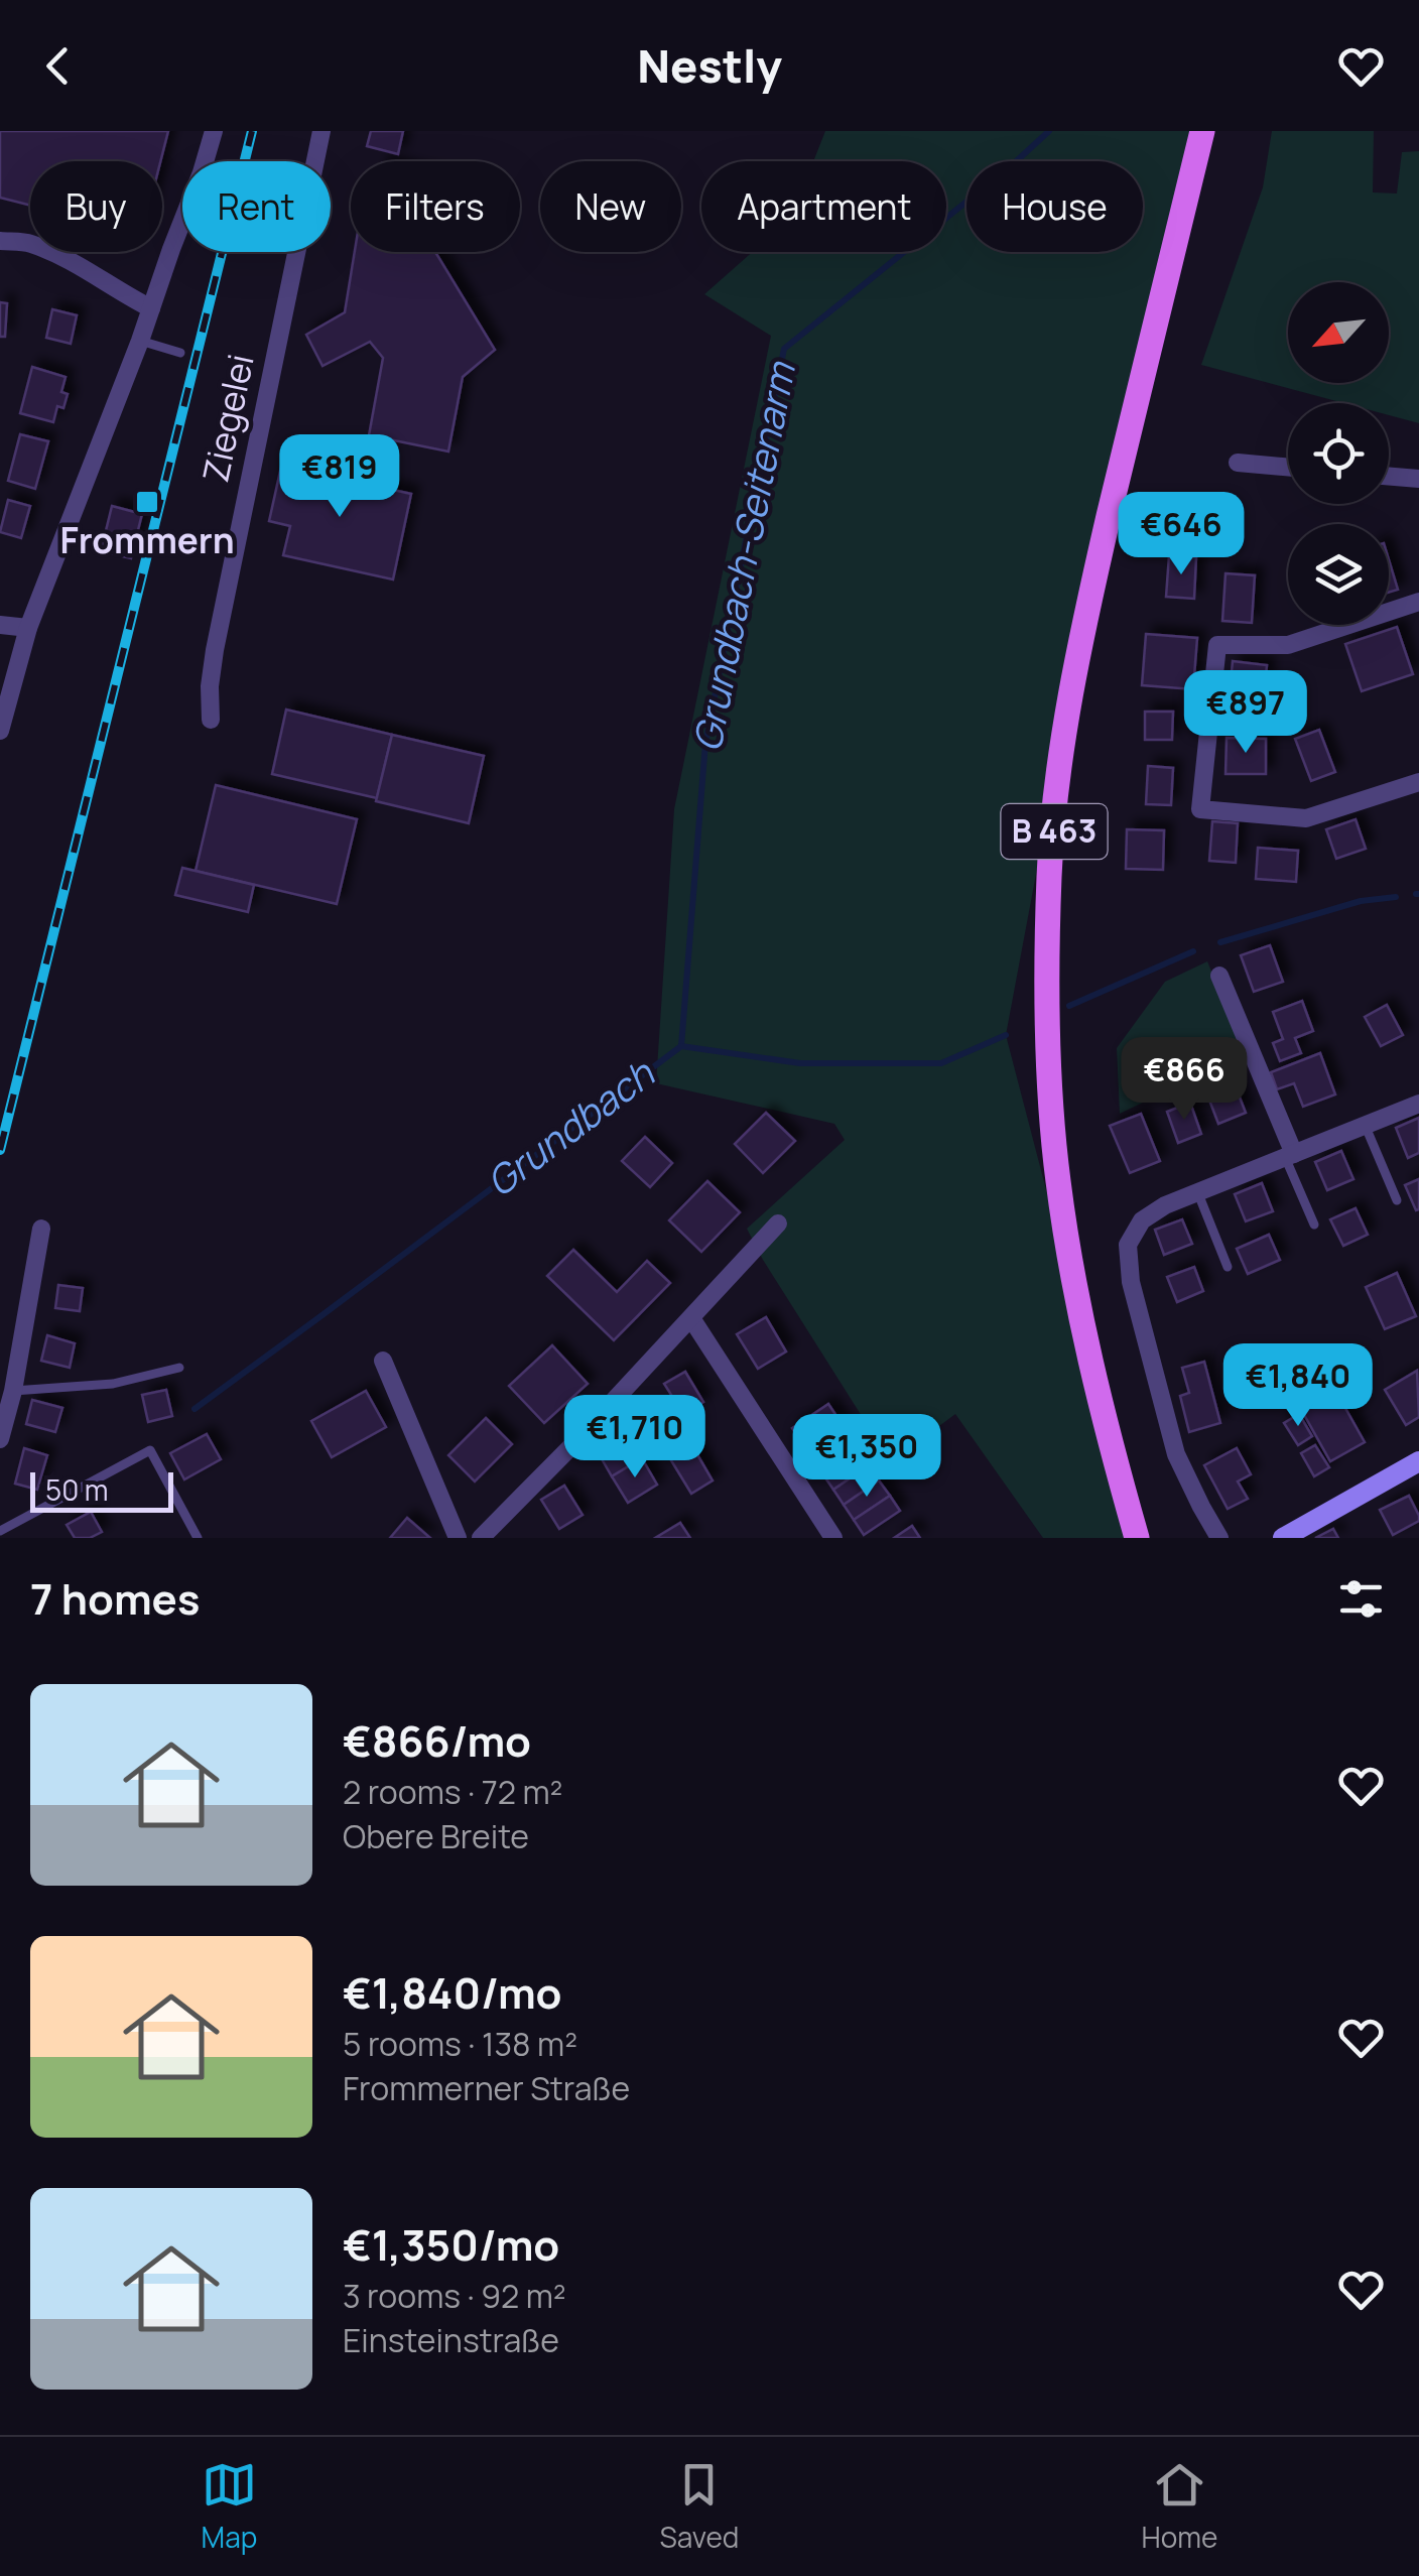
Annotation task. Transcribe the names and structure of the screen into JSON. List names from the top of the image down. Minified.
{"streets":{"main road":["B 463"],"street":["Ziegelei"]},"water":["Grundbach-Seitenarm","Grundbach"],"places":{"transit":["Frommern"]},"scale_bar":"50 m","north":"bottom left","page":{"header":"Nestly","chip":["Buy","Rent","Filters","New","Apartment","House"],"price":["€819","€646","€897","€866","€1,840","€1,710","€1,350"],"scale":"50 m","heading":"7 homes","list":[{"name":"€866/mo","note":"2 rooms · 72 m² · Obere Breite"},{"name":"€1,840/mo","note":"5 rooms · 138 m² · Frommerner Straße"},{"name":"€1,350/mo","note":"3 rooms · 92 m² · Einsteinstraße"}],"tabs":["Map","Saved","Home"]}}
